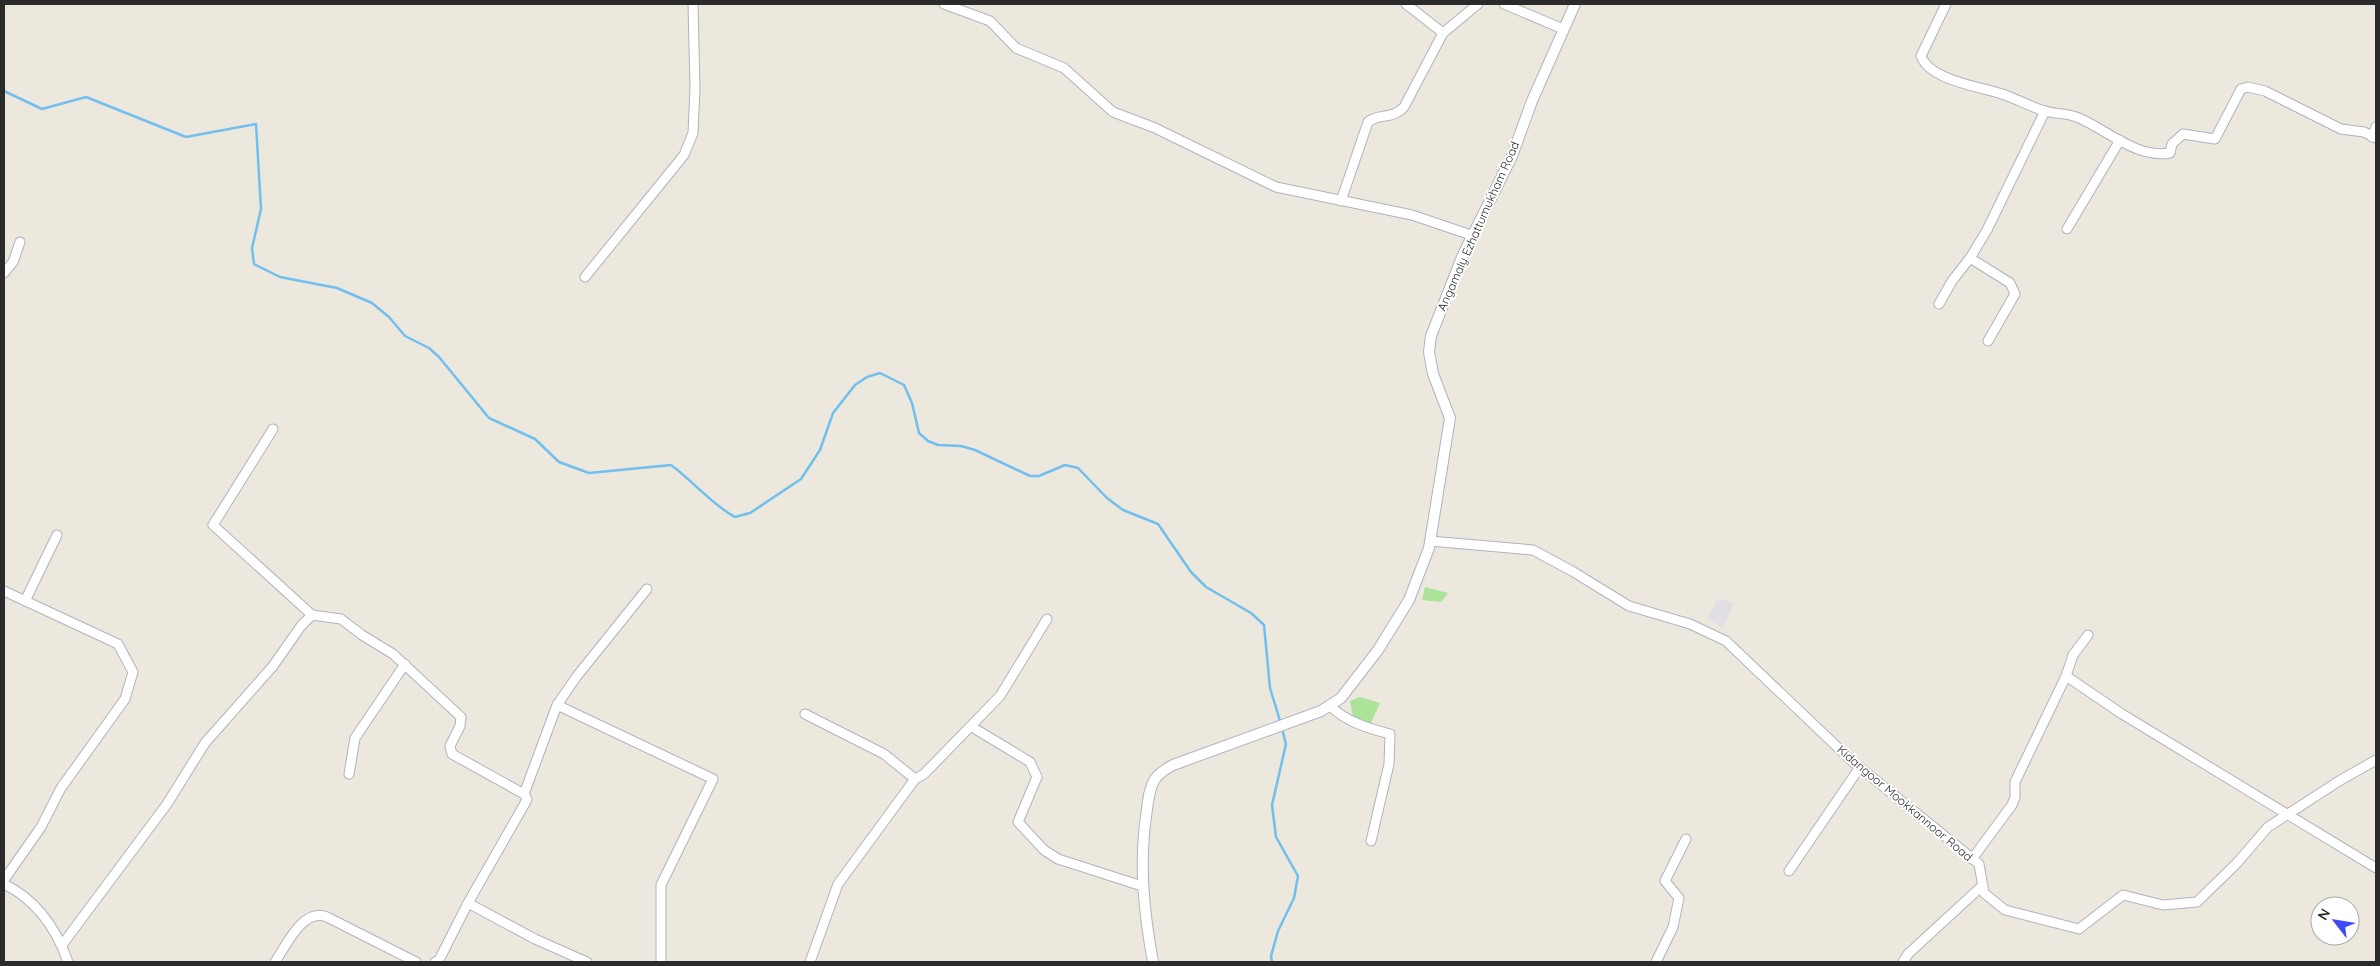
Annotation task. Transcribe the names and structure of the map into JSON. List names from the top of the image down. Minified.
{"streets":{"street":["Angamaly Ezhattumukham Road","Kidangoor Mookkannoor Road"]},"crossings":[["Angamaly Ezhattumukham Road","Kidangoor Mookkannoor Road"]],"north":"top left"}
